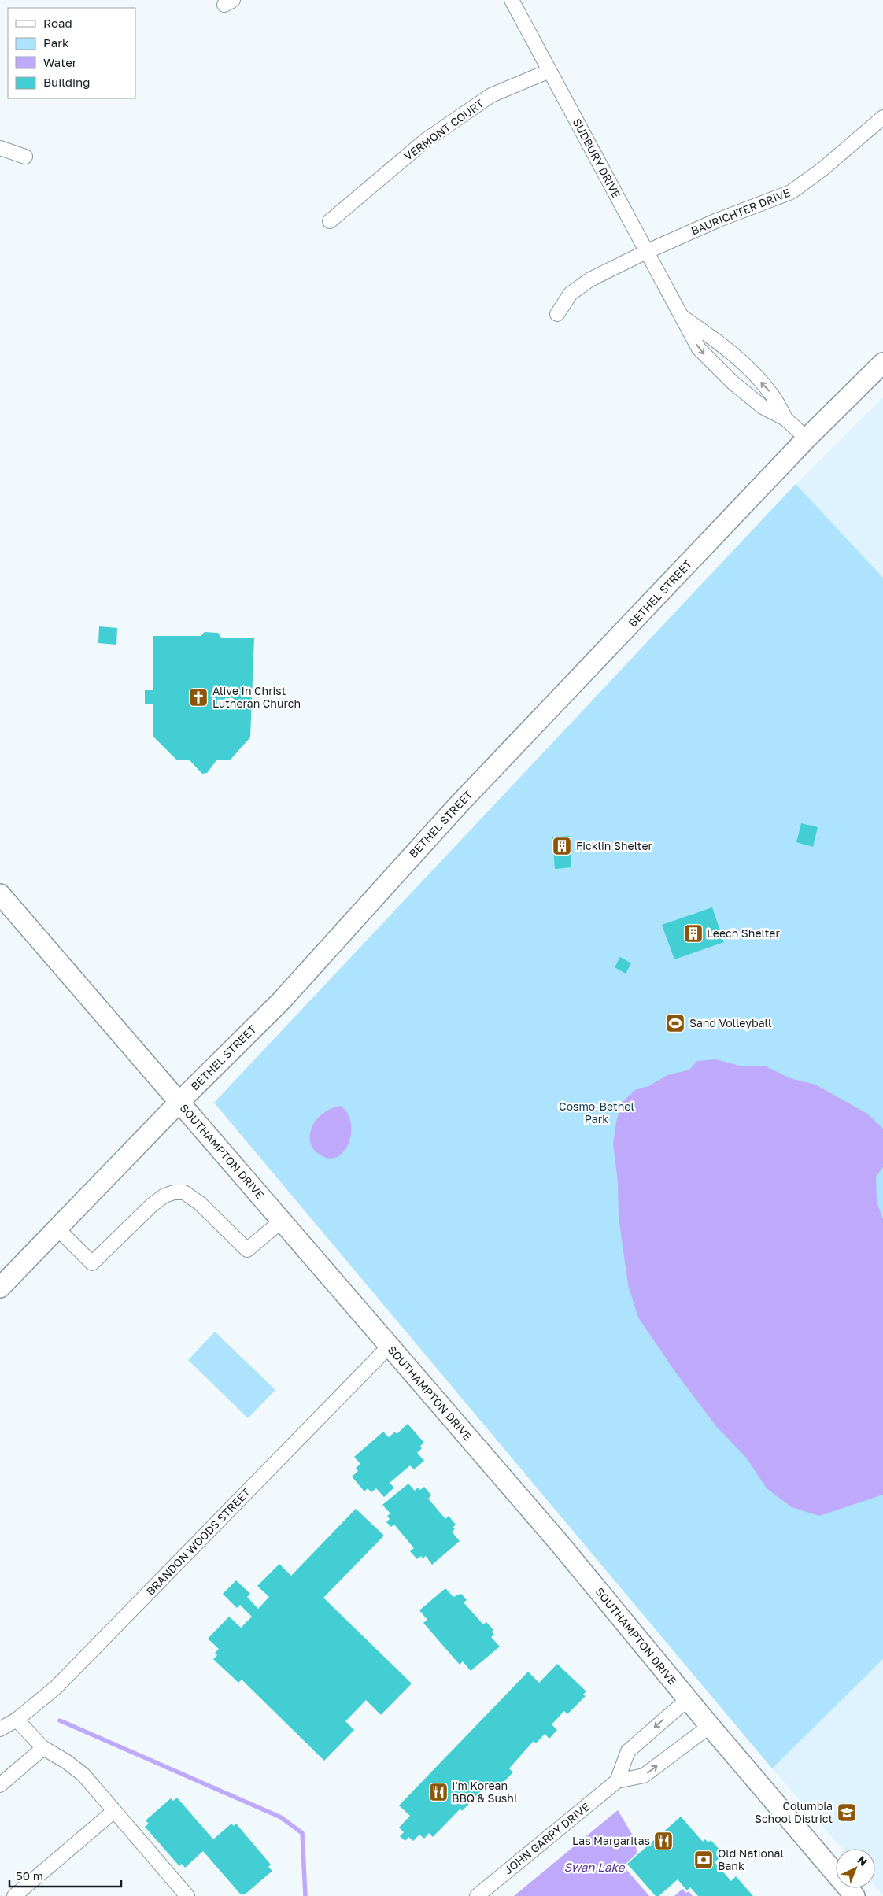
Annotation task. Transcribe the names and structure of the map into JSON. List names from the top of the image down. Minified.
{"streets":{"street":["VERMONT COURT","SUDBURY DRIVE","BAURICHTER DRIVE","BETHEL STREET","SOUTHAMPTON DRIVE","BRANDON WOODS STREET","JOHN GARRY DRIVE"]},"crossings":[["VERMONT COURT","SUDBURY DRIVE"],["SUDBURY DRIVE","BAURICHTER DRIVE"],["SUDBURY DRIVE","BETHEL STREET"],["BETHEL STREET","SOUTHAMPTON DRIVE"],["SOUTHAMPTON DRIVE","BRANDON WOODS STREET"],["SOUTHAMPTON DRIVE","JOHN GARRY DRIVE"]],"water":["Swan Lake"],"parks":["Cosmo-Bethel Park"],"places":{"church":["Alive In Christ Lutheran Church"],"building":["Ficklin Shelter","Leech Shelter"],"sports":["Sand Volleyball"],"restaurant":["I'm Korean BBQ & Sushi","Las Margaritas"],"school or university":["Columbia School District"],"bank":["Old National Bank"]},"legend":["Road","Park","Water","Building"],"scale_bar":"50 m","north":"top right"}
